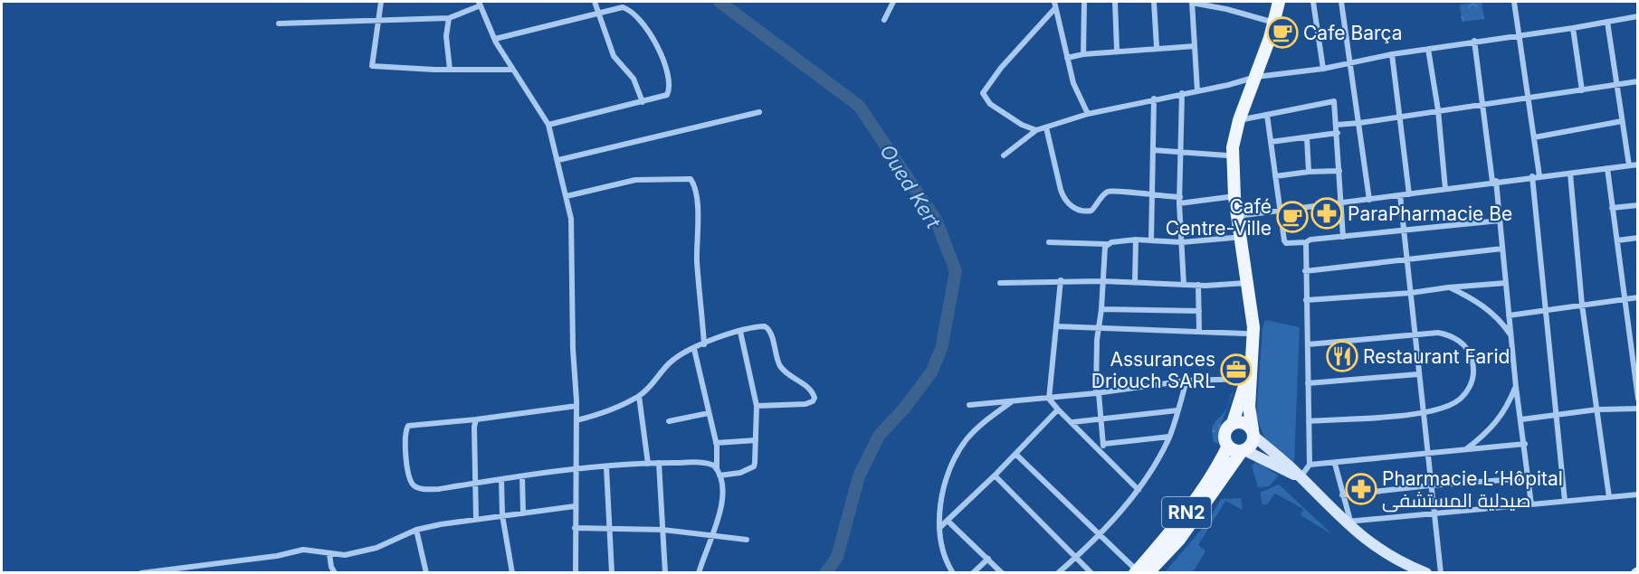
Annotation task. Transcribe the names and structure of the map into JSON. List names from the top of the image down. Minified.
{"streets":{"main road":["RN2"]},"water":["Oued Kert"],"places":{"cafe":["Cafe Barça","Café Centre-Ville"],"pharmacy":["ParaPharmacie Be","Pharmacie L´Hôpital صيدلية المستشفى"],"restaurant":["Restaurant Farid"],"office":["Assurances Driouch SARL"]}}
